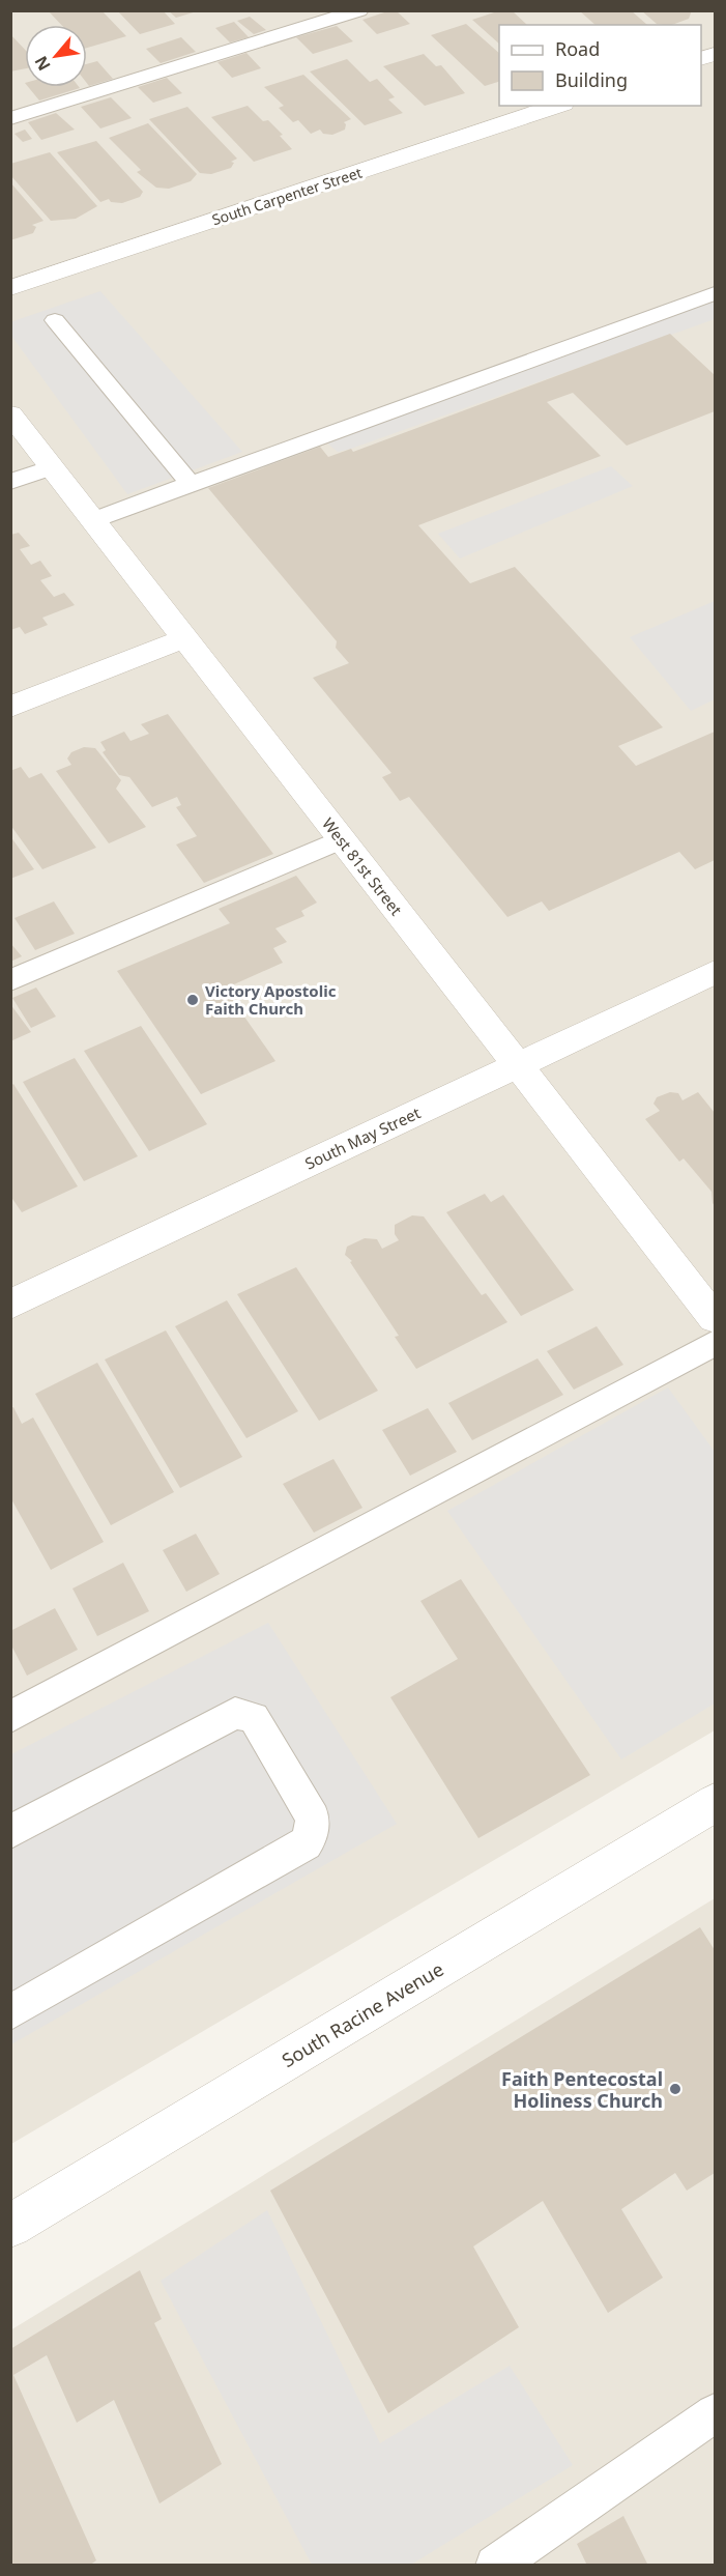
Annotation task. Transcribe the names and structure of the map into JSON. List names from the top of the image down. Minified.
{"streets":{"street":["South Carpenter Street","West 81st Street","South May Street","South Racine Avenue"]},"crossings":[["West 81st Street","South May Street"]],"places":["Victory Apostolic Faith Church","Faith Pentecostal Holiness Church"],"legend":["Road","Building"],"north":"bottom left"}
